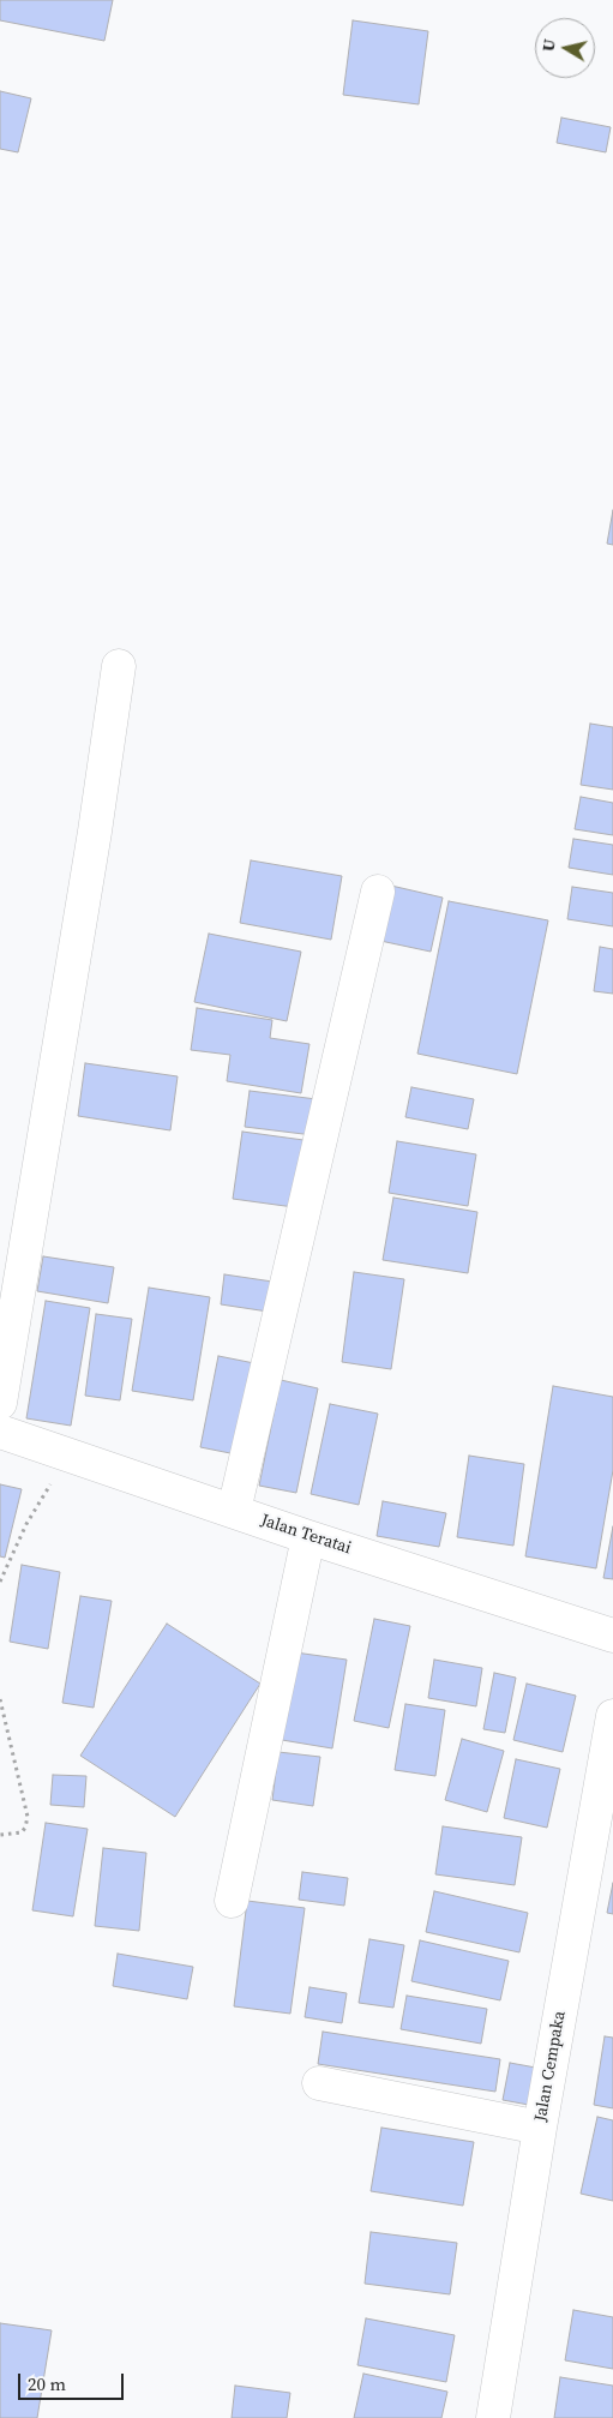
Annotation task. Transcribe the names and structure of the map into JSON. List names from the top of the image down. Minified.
{"streets":{"street":["Jalan Teratai","Jalan Cempaka"]},"scale_bar":"20 m","north":"left"}
